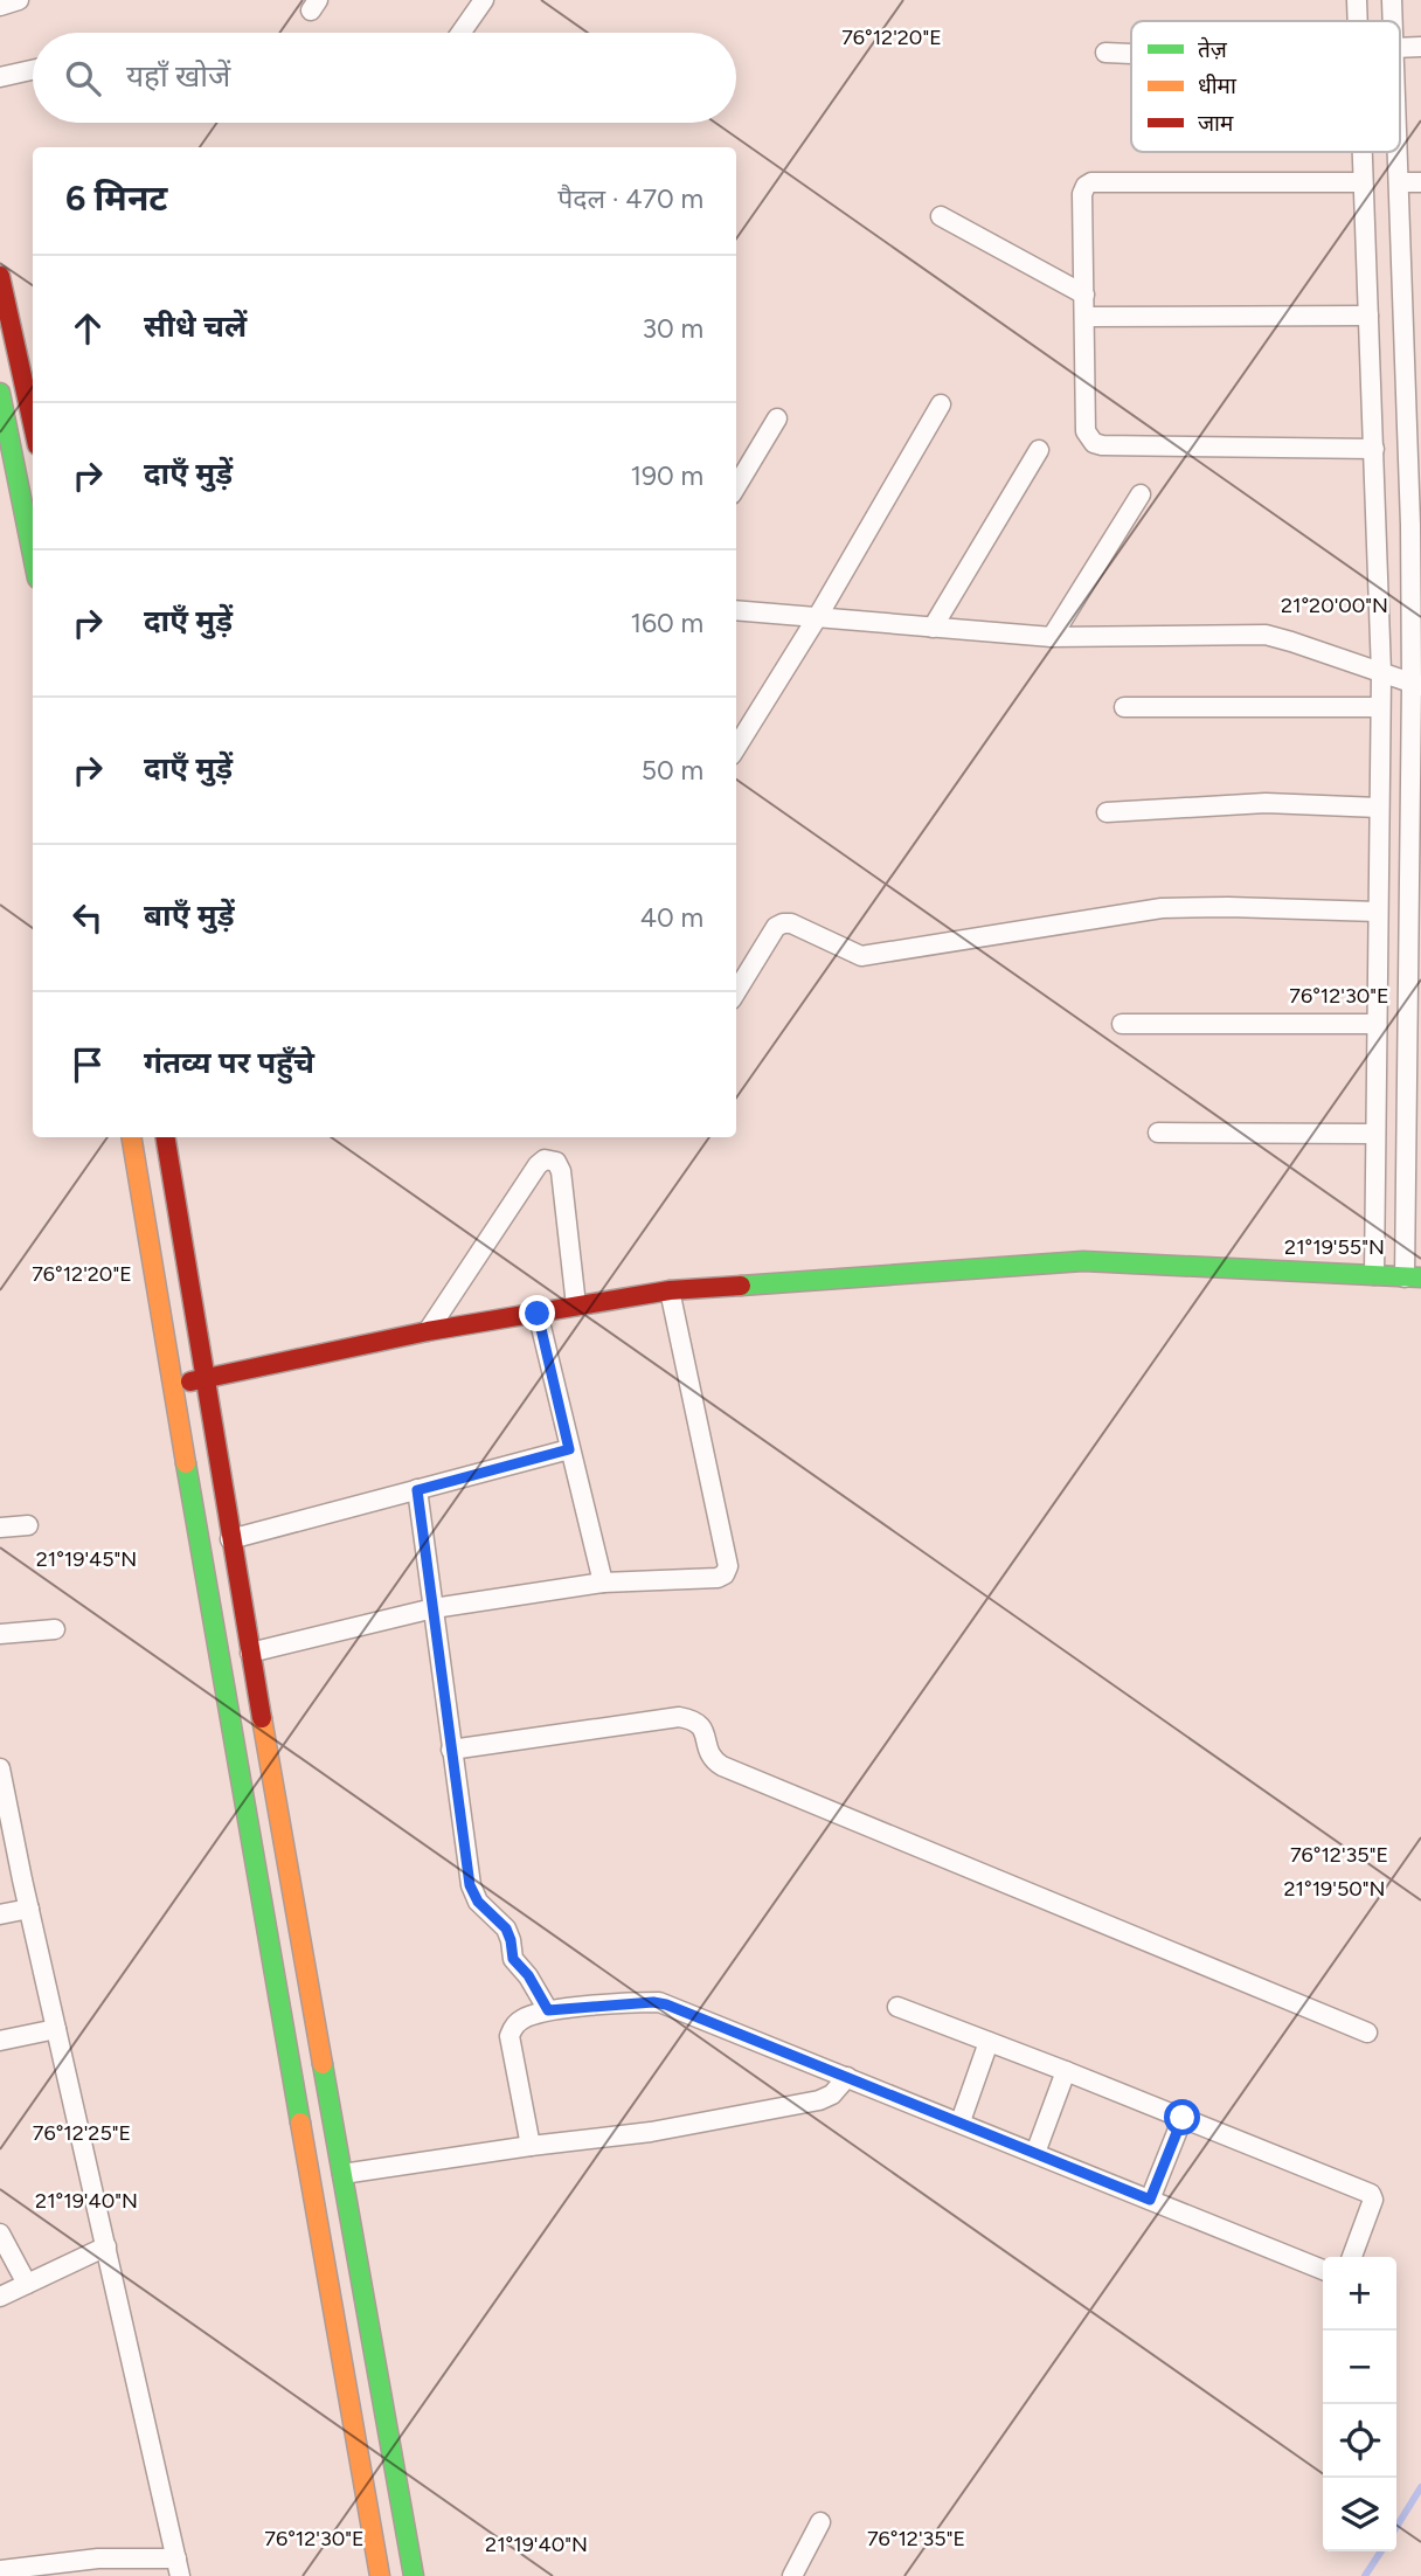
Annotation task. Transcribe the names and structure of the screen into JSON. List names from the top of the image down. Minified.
{"legend":["तेज़","धीमा","जाम"],"page":{"search":"यहाँ खोजें","heading":["6 मिनट","पैदल · 470 m"],"list":[["सीधे चलें","30 m"],["दाएँ मुड़ें","190 m"],["दाएँ मुड़ें","160 m"],["दाएँ मुड़ें","50 m"],["बाएँ मुड़ें","40 m"],"गंतव्य पर पहुँचे"],"map_buttons":["+","−"]},"coordinates":["76°12'20\"E","21°20'00\"N","76°12'30\"E","21°19'55\"N","21°19'45\"N","76°12'35\"E","21°19'50\"N","76°12'25\"E","21°19'40\"N"]}
